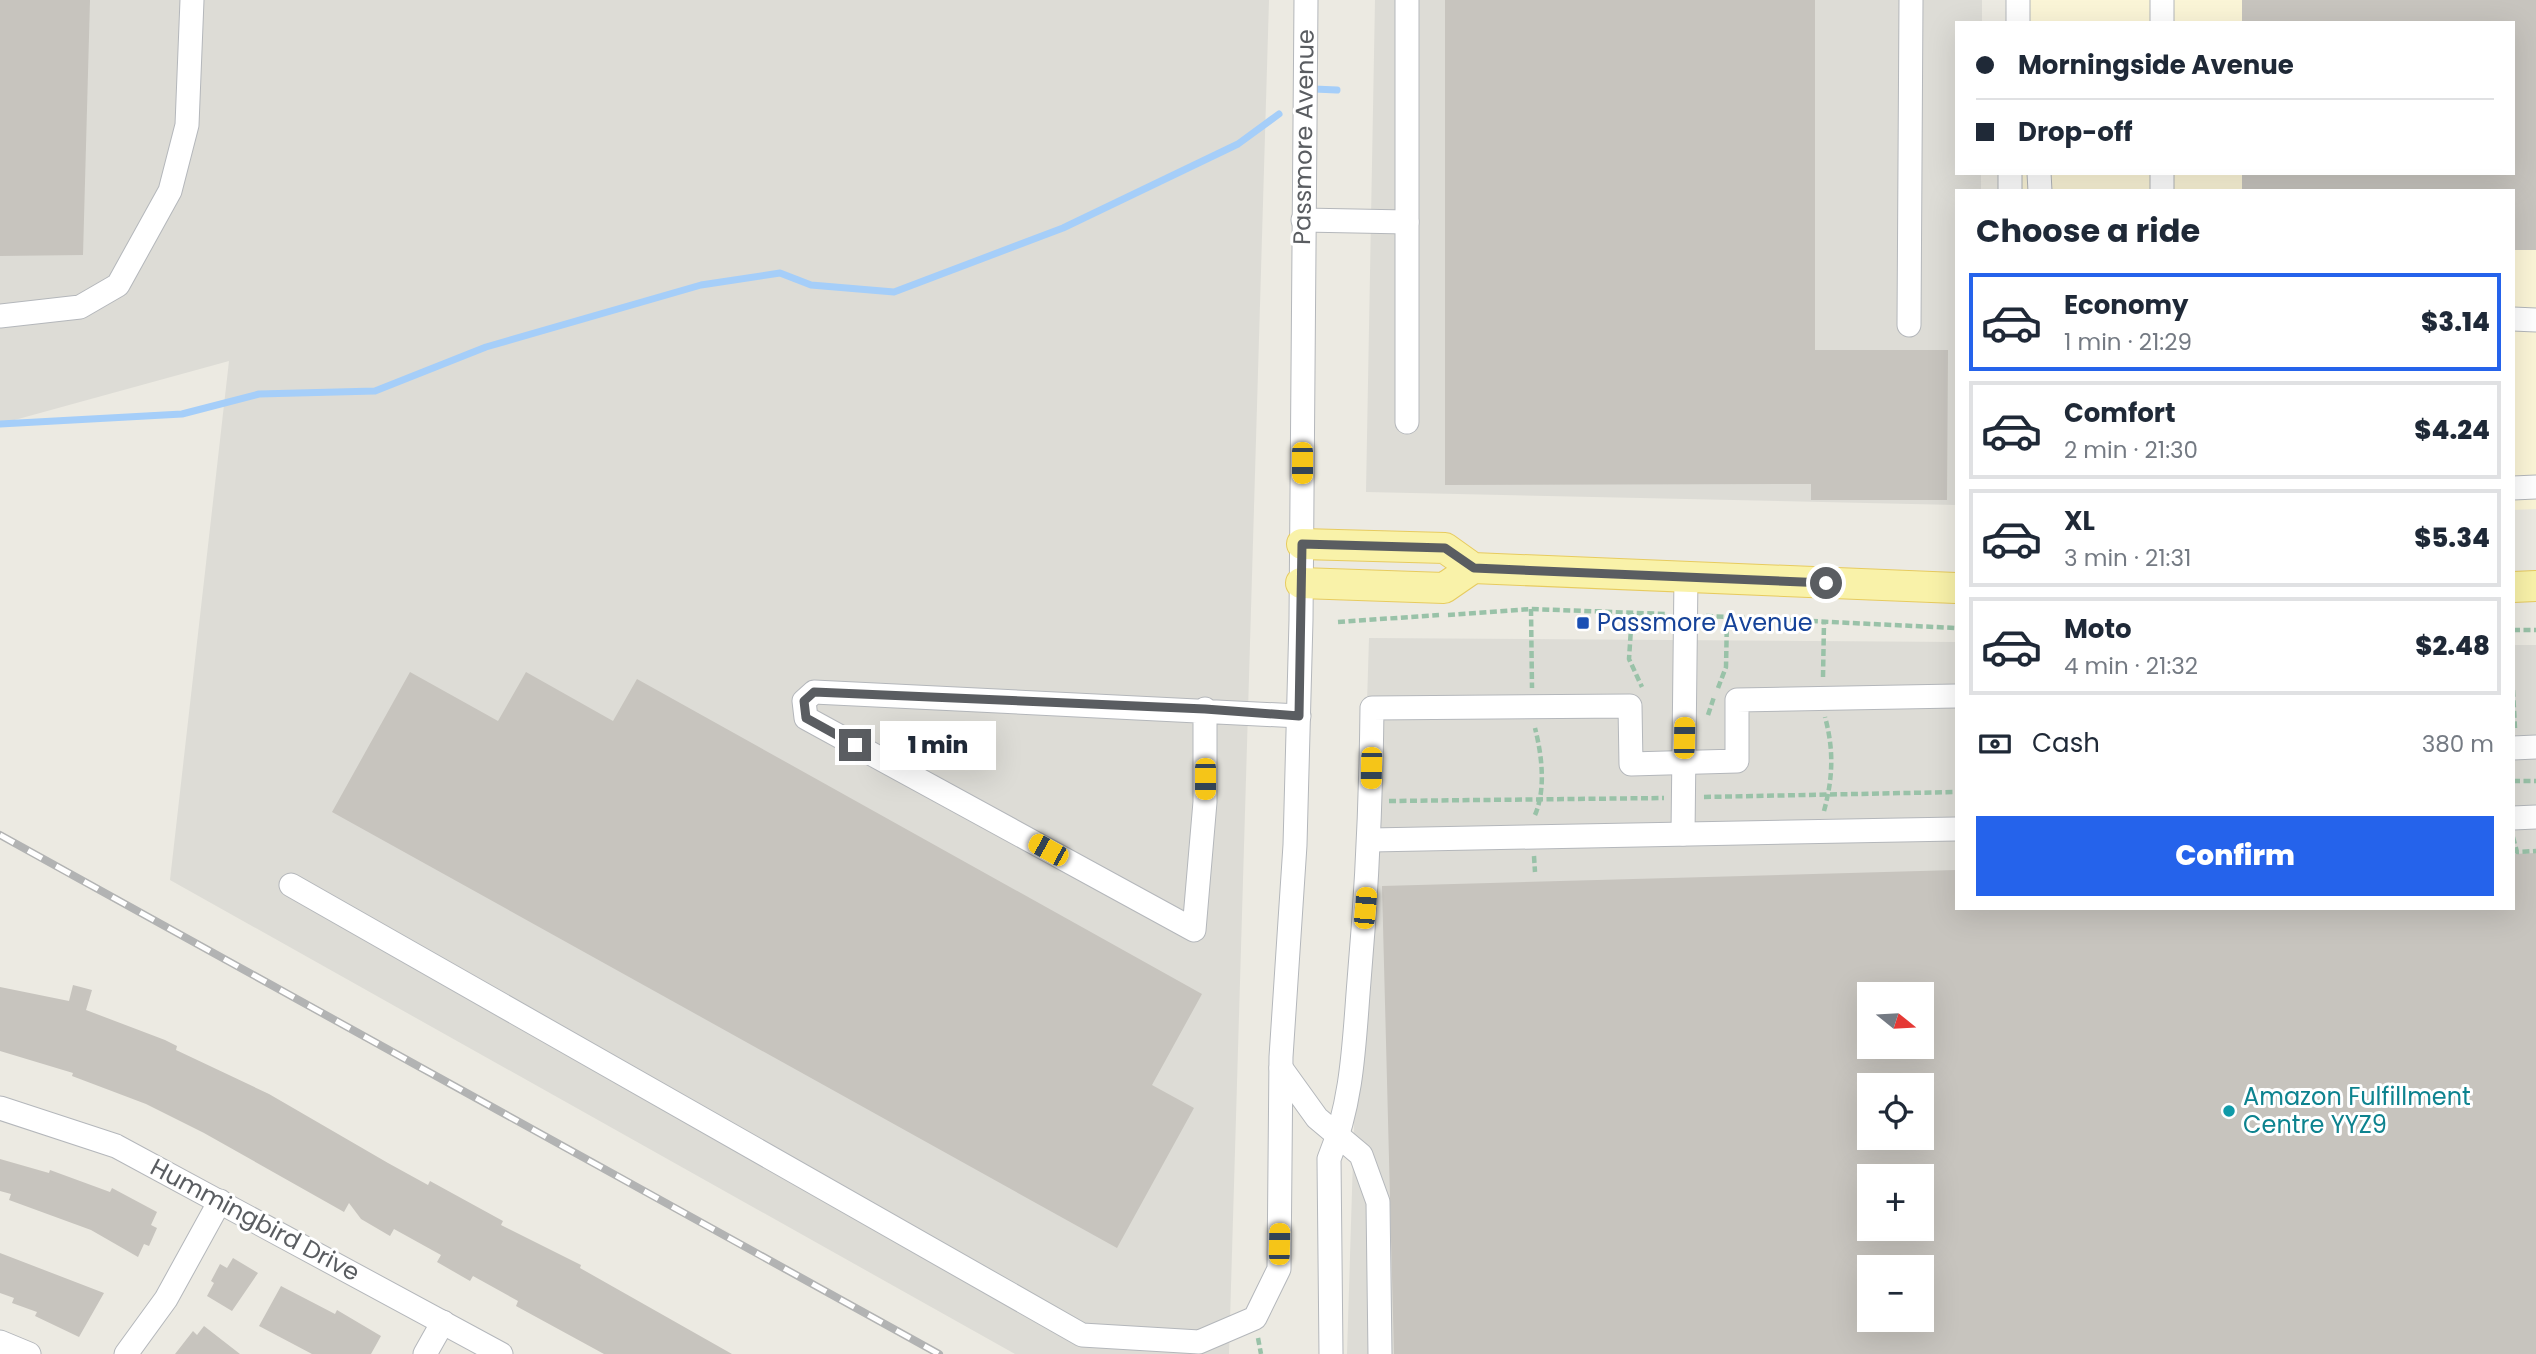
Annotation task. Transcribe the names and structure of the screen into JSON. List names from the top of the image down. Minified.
{"streets":{"street":["Passmore Avenue","Hummingbird Drive"]},"places":{"transit":["Passmore Avenue"],"other":["Amazon Fulfillment Centre YYZ9"]},"north":"right","page":{"banner":["Morningside Avenue","Drop-off"],"heading":"Choose a ride","list":[{"name":"Economy","note":"1 min · 21:29","value":"$3.14"},{"name":"Comfort","note":"2 min · 21:30","value":"$4.24"},{"name":"XL","note":"3 min · 21:31","value":"$5.34"},{"name":"Moto","note":"4 min · 21:32","value":"$2.48"}],"pay":["Cash","380 m"],"bubble":"1 min","buttons":"Confirm","map_buttons":["+","−"]}}
